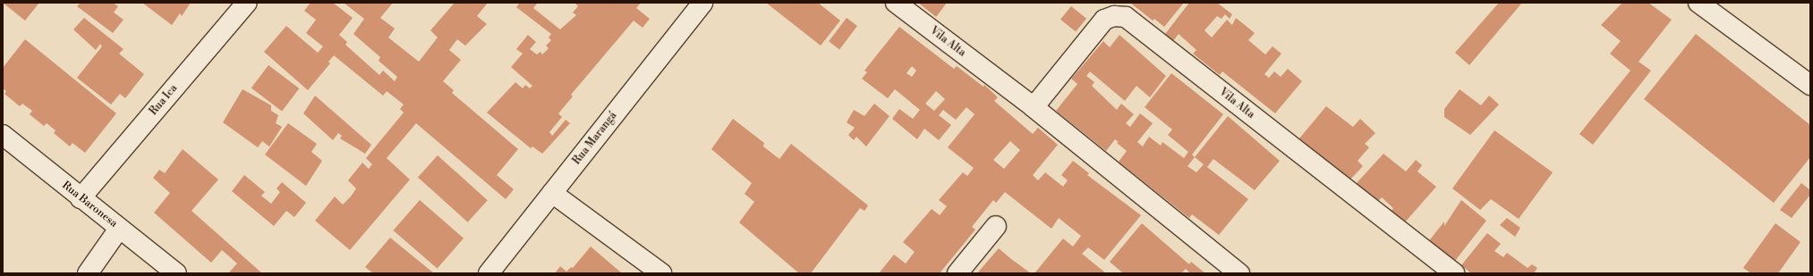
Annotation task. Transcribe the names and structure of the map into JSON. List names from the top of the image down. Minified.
{"streets":{"street":["Vila Alta","Rua Ica","Rua Marangá","Rua Baronesa"]},"crossings":[["Rua Ica","Rua Baronesa"]]}
